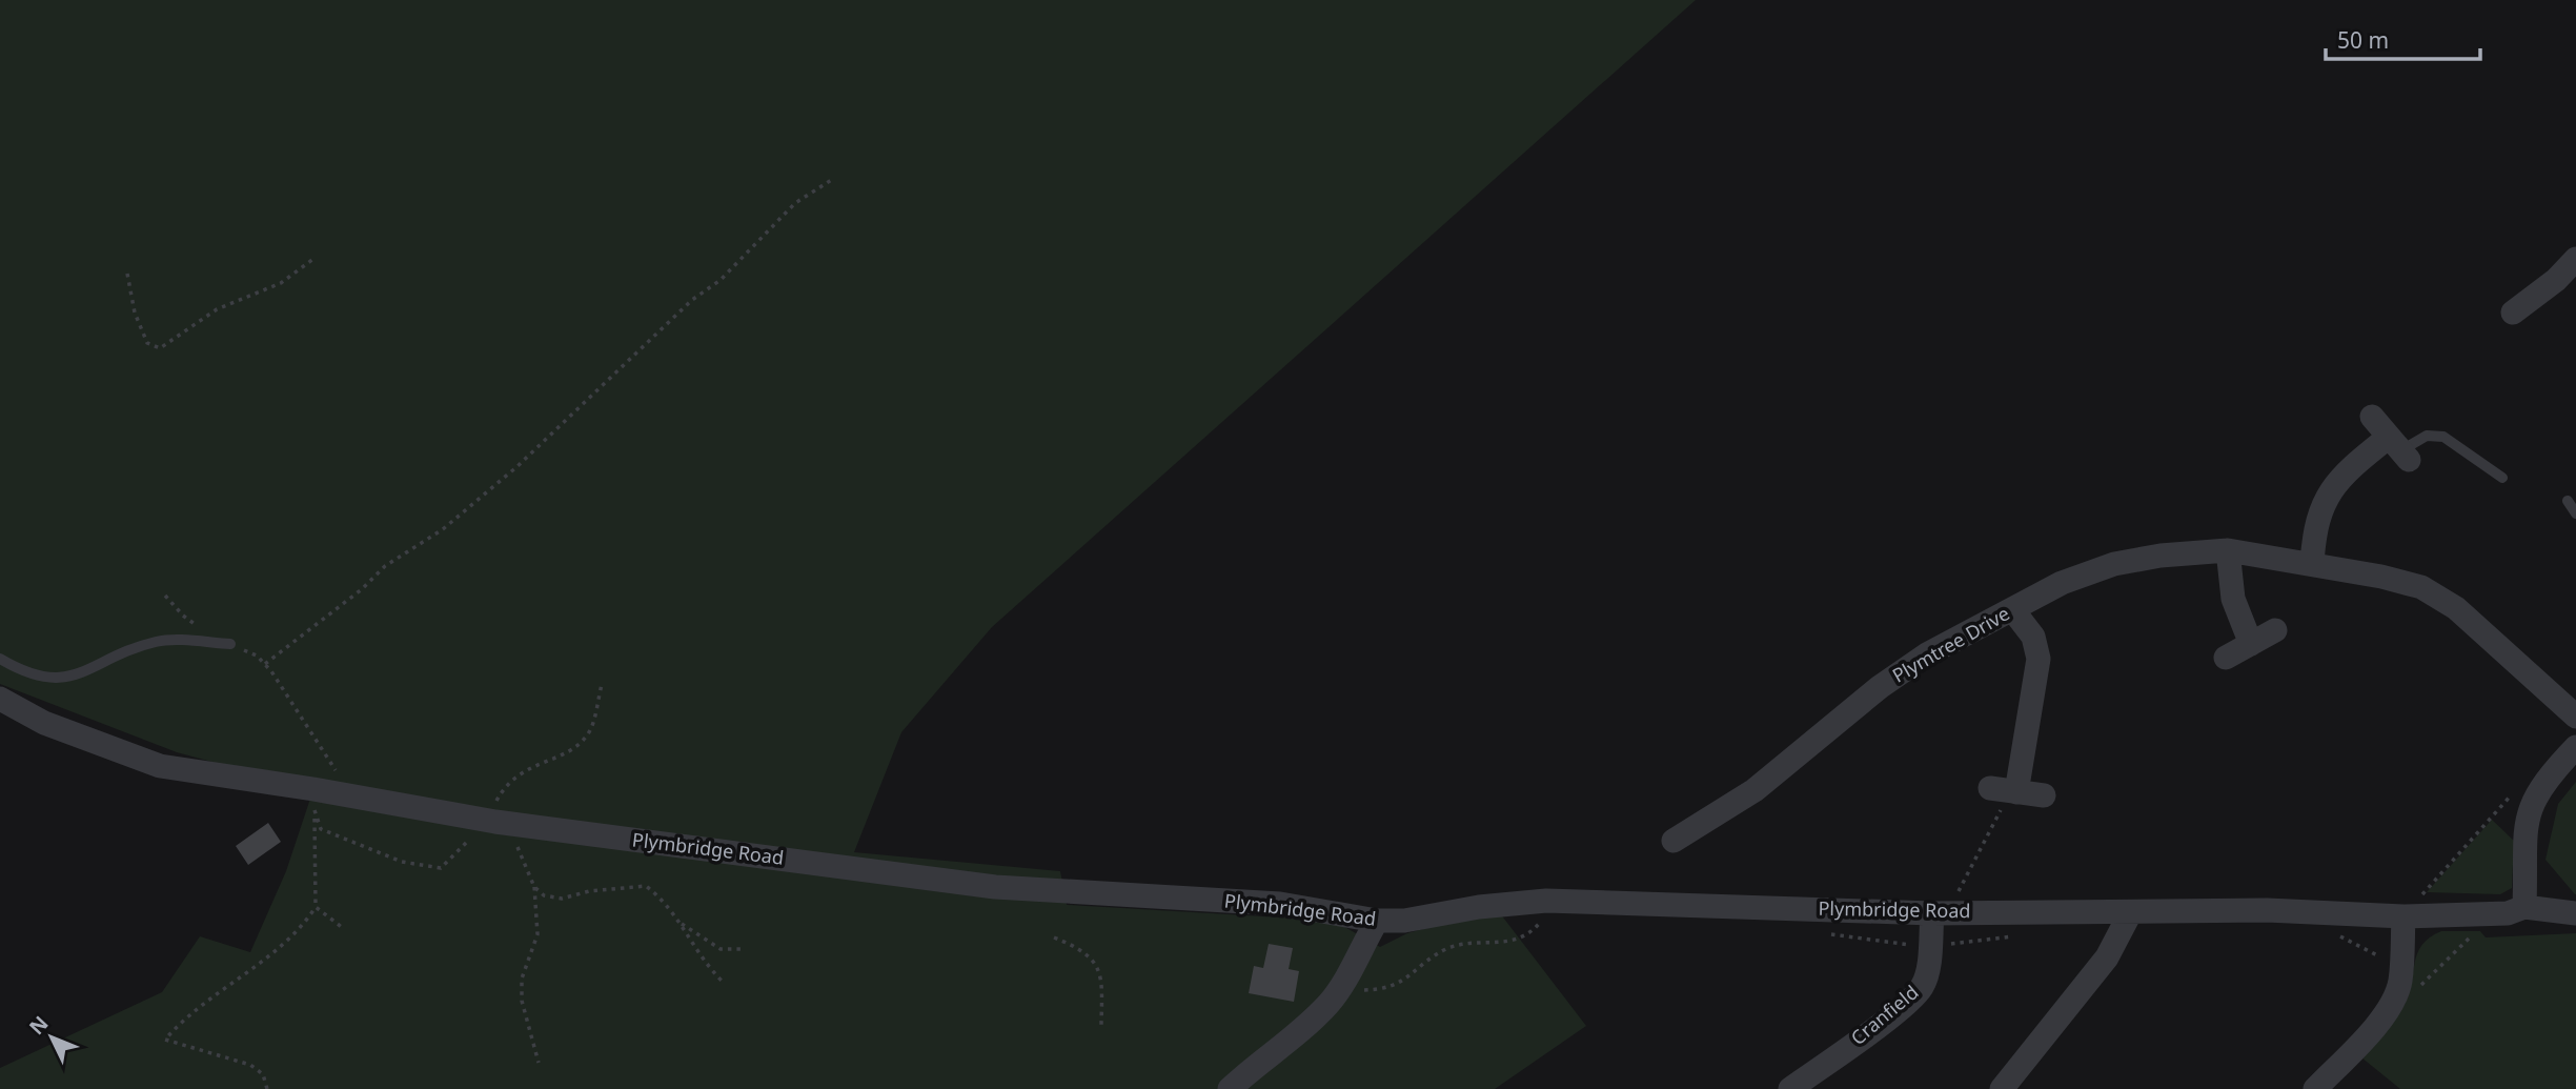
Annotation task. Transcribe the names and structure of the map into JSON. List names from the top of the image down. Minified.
{"streets":{"street":["Plymtree Drive","Plymbridge Road","Cranfield"]},"crossings":[["Plymbridge Road","Cranfield"]],"scale_bar":"50 m","north":"top left"}
